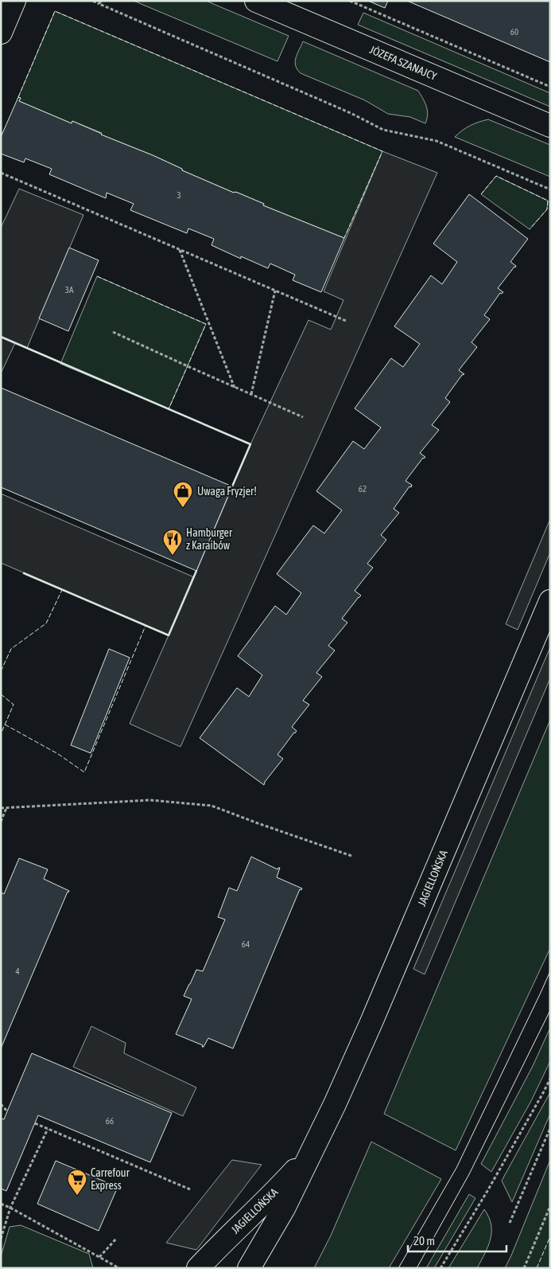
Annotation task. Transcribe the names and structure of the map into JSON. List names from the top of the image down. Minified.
{"streets":{"street":["JÓZEFA SZANAJCY","JAGIELLOŃSKA"]},"places":{"shop":["Uwaga Fryzjer!"],"restaurant":["Hamburger z Karaibów"],"supermarket":["Carrefour Express"]},"house_numbers":["60","3","3A","62","64","4","66"],"scale_bar":"20 m"}
